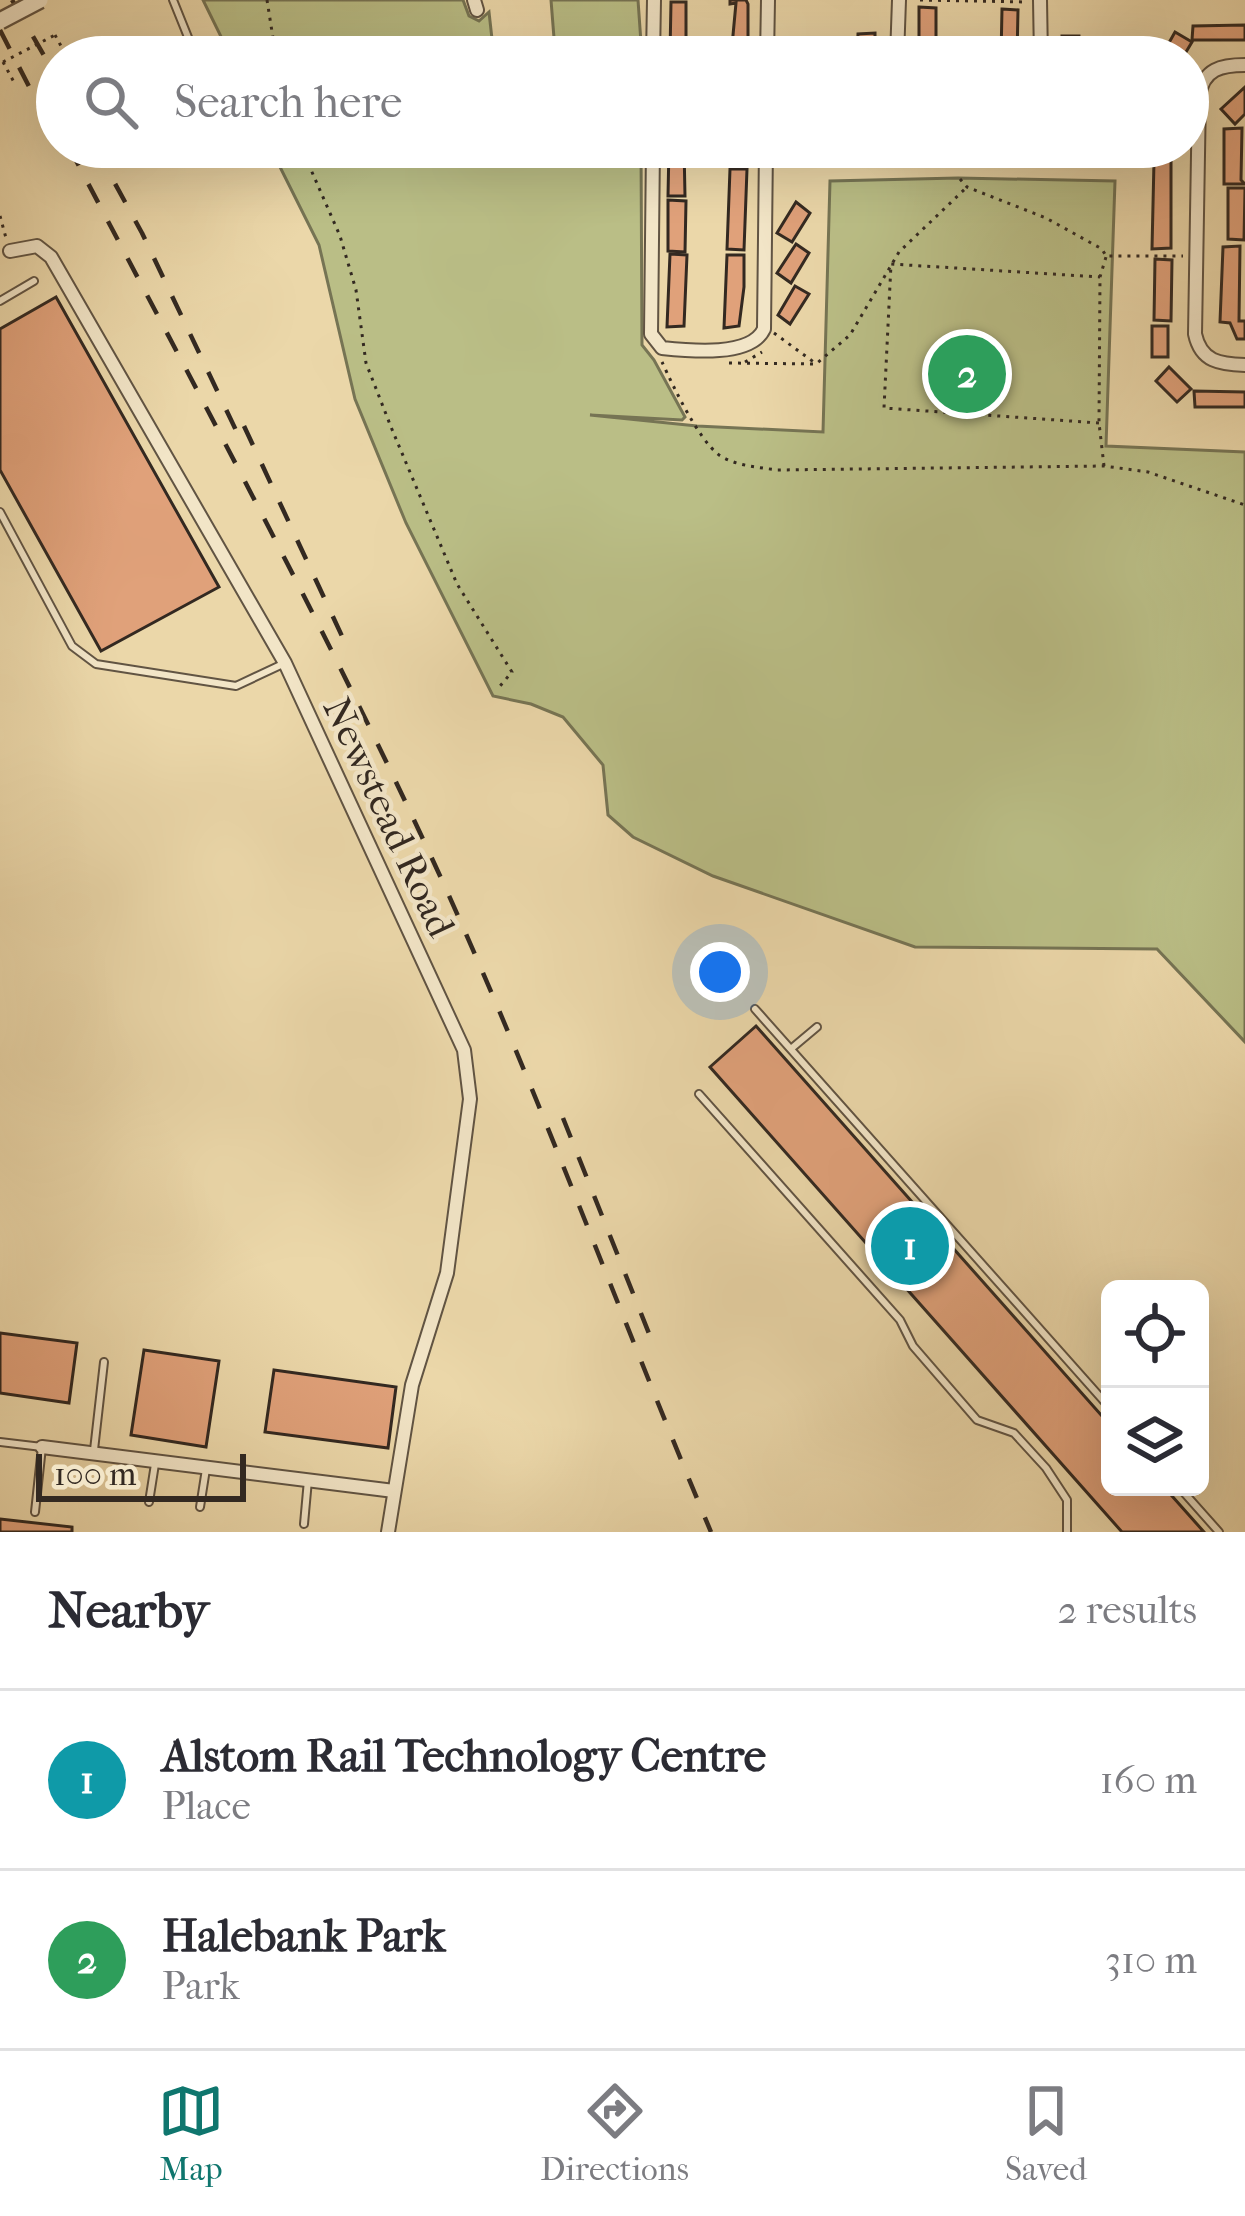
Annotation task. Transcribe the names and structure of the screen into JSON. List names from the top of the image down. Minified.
{"streets":{"street":["Newstead Road"]},"scale_bar":"100 m","page":{"search":"Search here","pins":["2","1"],"scale":"100 m","heading":["Nearby","2 results"],"list":[{"mark":"1","name":"Alstom Rail Technology Centre","note":"Place","value":"160 m"},{"mark":"2","name":"Halebank Park","note":"Park","value":"310 m"}],"nav":["Map","Directions","Saved"]}}
